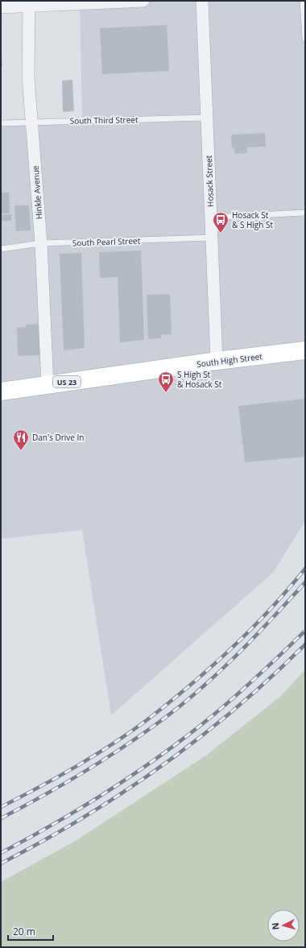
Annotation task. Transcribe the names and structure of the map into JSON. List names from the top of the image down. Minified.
{"streets":{"main road":["South High Street","US 23"],"street":["Hosack Street","Hinkle Avenue"],"lane":["South Third Street","South Pearl Street"]},"crossings":[["South Third Street","Hosack Street"],["South Third Street","Hinkle Avenue"],["Hosack Street","South Pearl Street"],["Hosack Street","South High Street"],["Hinkle Avenue","South Pearl Street"],["Hinkle Avenue","South High Street"]],"places":{"bus stop":["Hosack St & S High St","S High St & Hosack St"],"restaurant":["Dan's Drive In"]},"scale_bar":"20 m","north":"left"}
